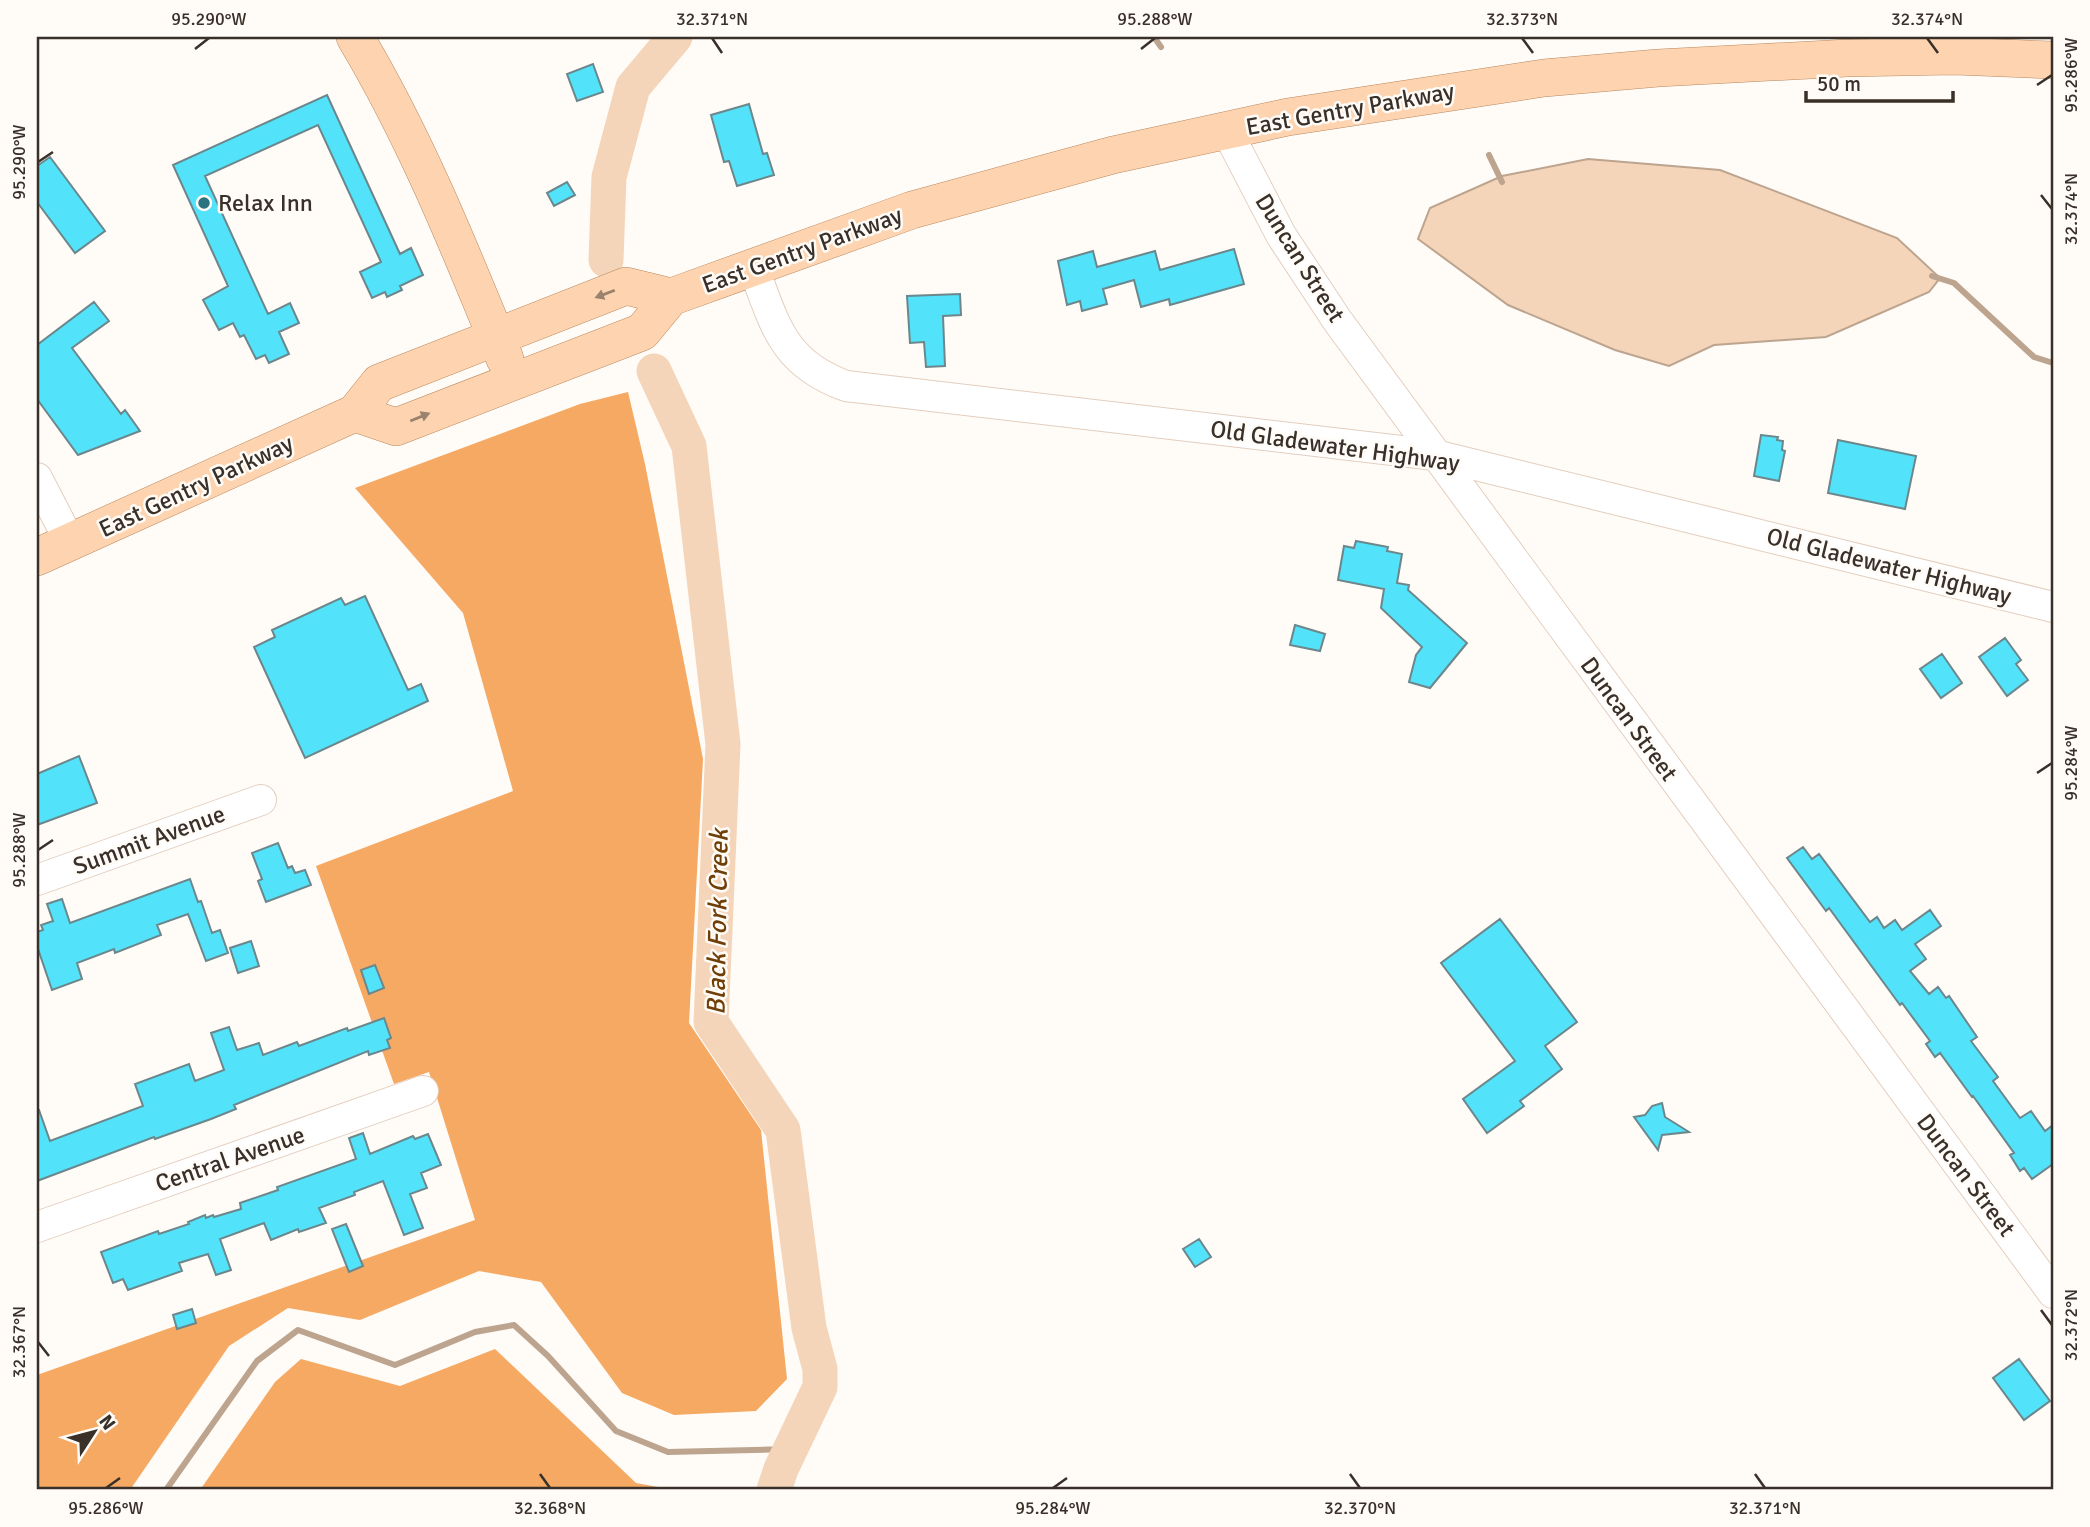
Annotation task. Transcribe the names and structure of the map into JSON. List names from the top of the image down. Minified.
{"streets":{"main road":["East Gentry Parkway"],"street":["Duncan Street","Old Gladewater Highway","Summit Avenue","Central Avenue"]},"crossings":[["East Gentry Parkway","Duncan Street"],["East Gentry Parkway","Old Gladewater Highway"],["Duncan Street","Old Gladewater Highway"]],"water":["Black Fork Creek"],"places":["Relax Inn"],"scale_bar":"50 m","north":"top right","coordinates":["95.290°W","32.371°N","95.288°W","32.373°N","32.374°N","95.286°W","95.284°W","32.372°N","32.367°N","32.368°N","32.370°N"]}
